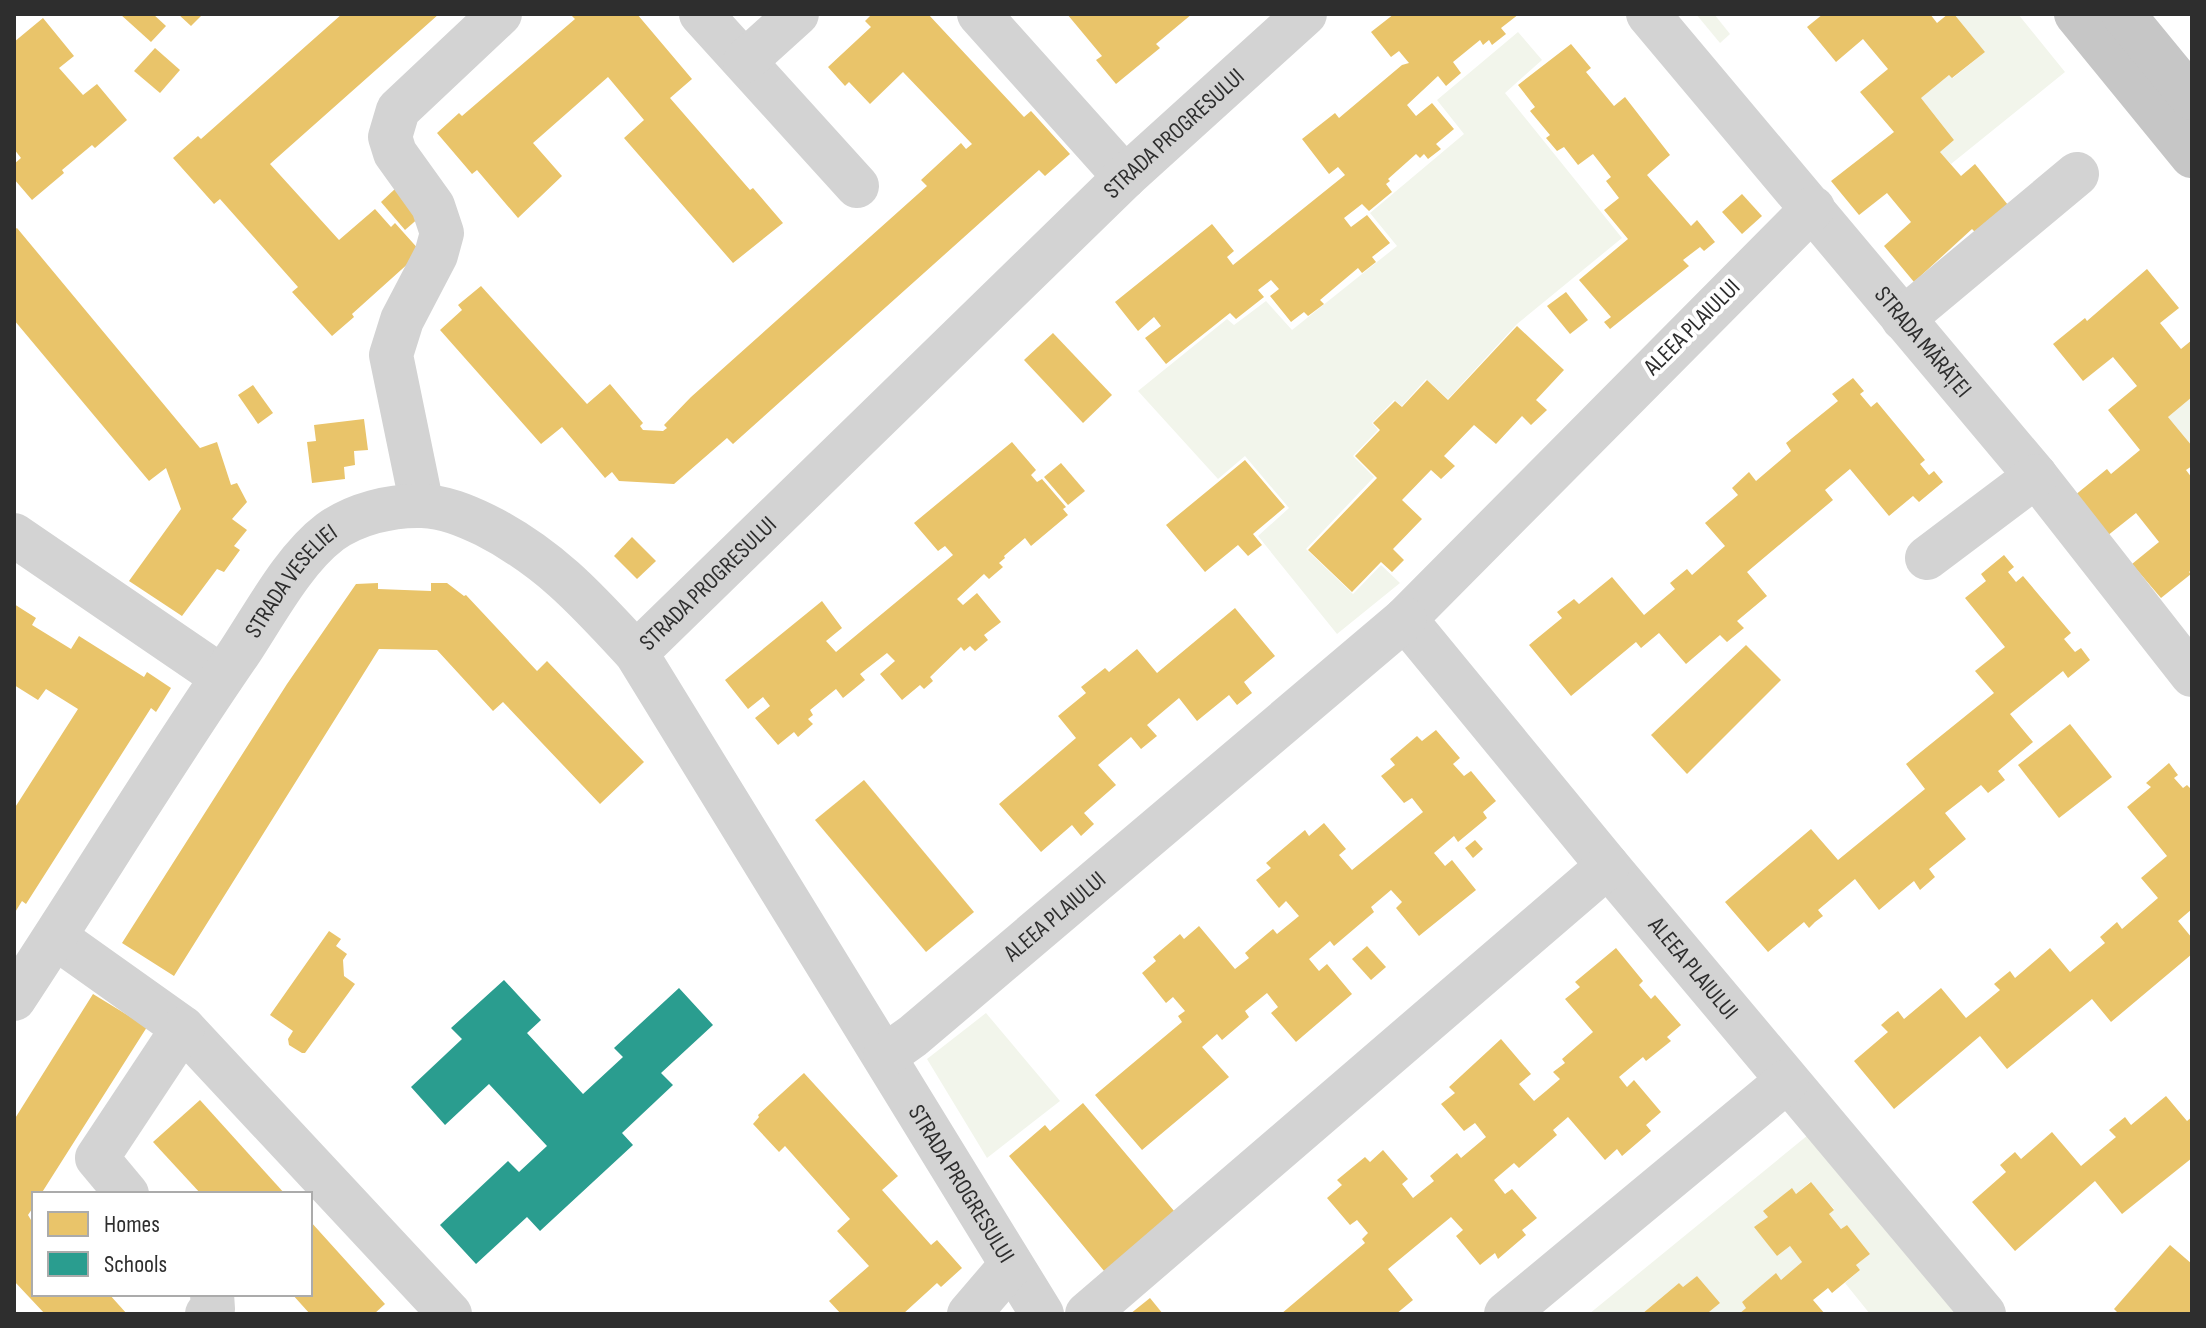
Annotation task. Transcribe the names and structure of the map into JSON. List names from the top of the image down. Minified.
{"streets":{"street":["STRADA PROGRESULUI","ALEEA PLAIULUI","STRADA MĂRĂȚEI","STRADA VESELIEI"]},"crossings":[["STRADA PROGRESULUI","ALEEA PLAIULUI"],["STRADA PROGRESULUI","STRADA VESELIEI"],["ALEEA PLAIULUI","STRADA MĂRĂȚEI"]],"legend":["Homes","Schools"]}
